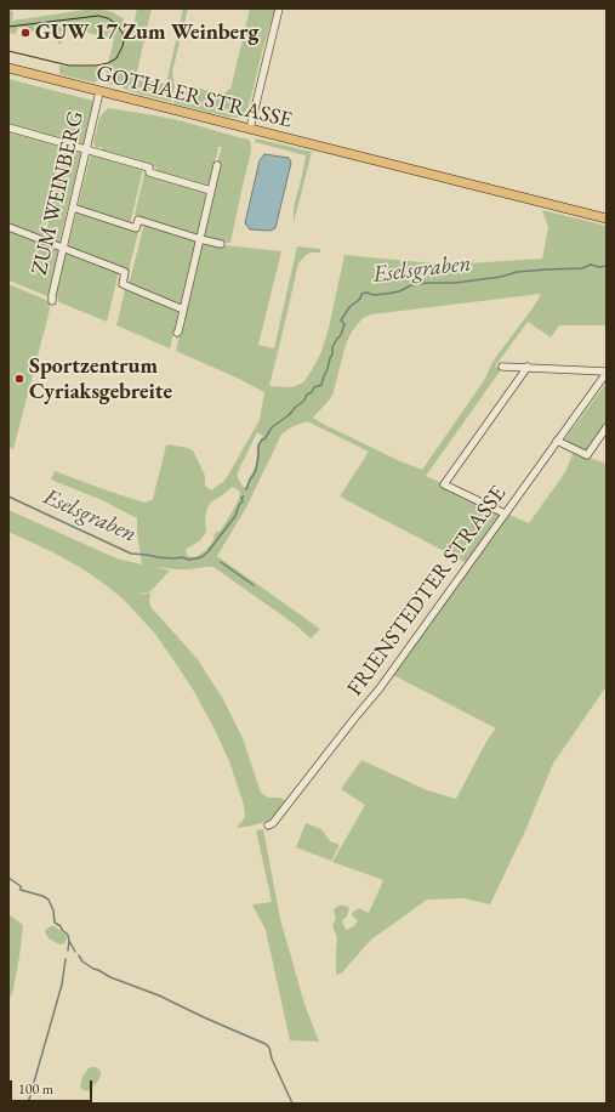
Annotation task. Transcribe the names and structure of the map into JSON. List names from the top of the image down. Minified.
{"streets":{"main road":["GOTHAER STRASSE"],"street":["ZUM WEINBERG","FRIENSTEDTER STRASSE"]},"crossings":[["GOTHAER STRASSE","ZUM WEINBERG"]],"water":["Eselsgraben"],"places":["GUW 17 Zum Weinberg","Sportzentrum Cyriaksgebreite"],"scale_bar":"100 m"}
